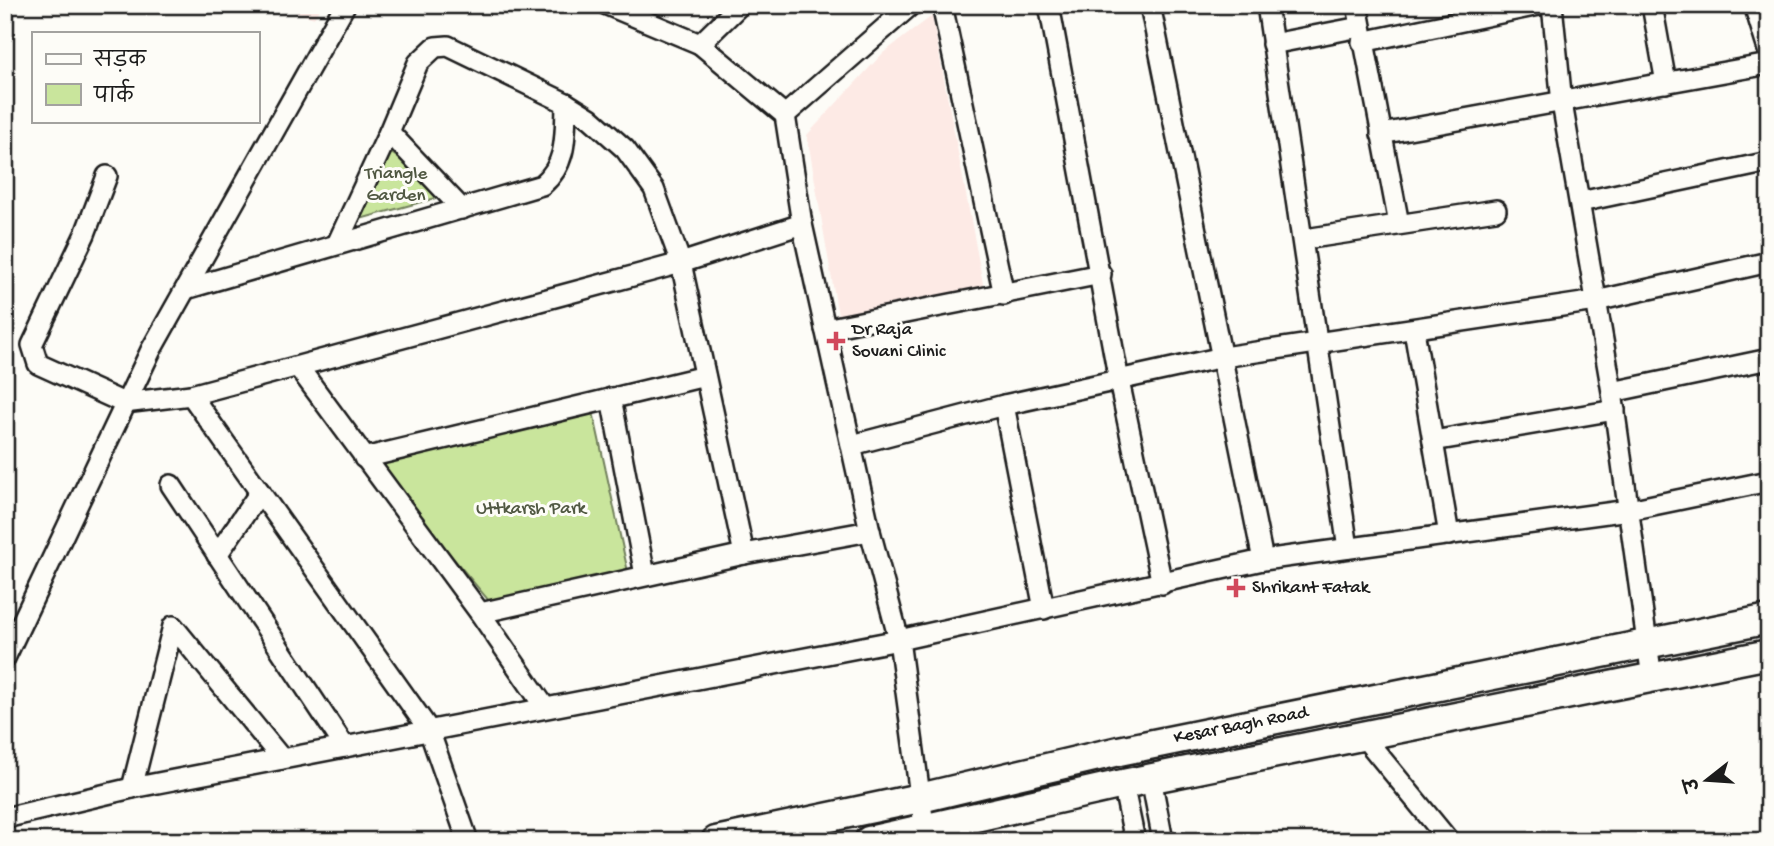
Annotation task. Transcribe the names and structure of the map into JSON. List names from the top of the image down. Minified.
{"streets":{"main road":["Kesar Bagh Road"]},"parks":["Triangle Garden","Uttkarsh Park"],"places":{"health":["Dr Raja Sovani Clinic","Shrikant Fatak"]},"legend":["सड़क","पार्क"],"north":"left"}
